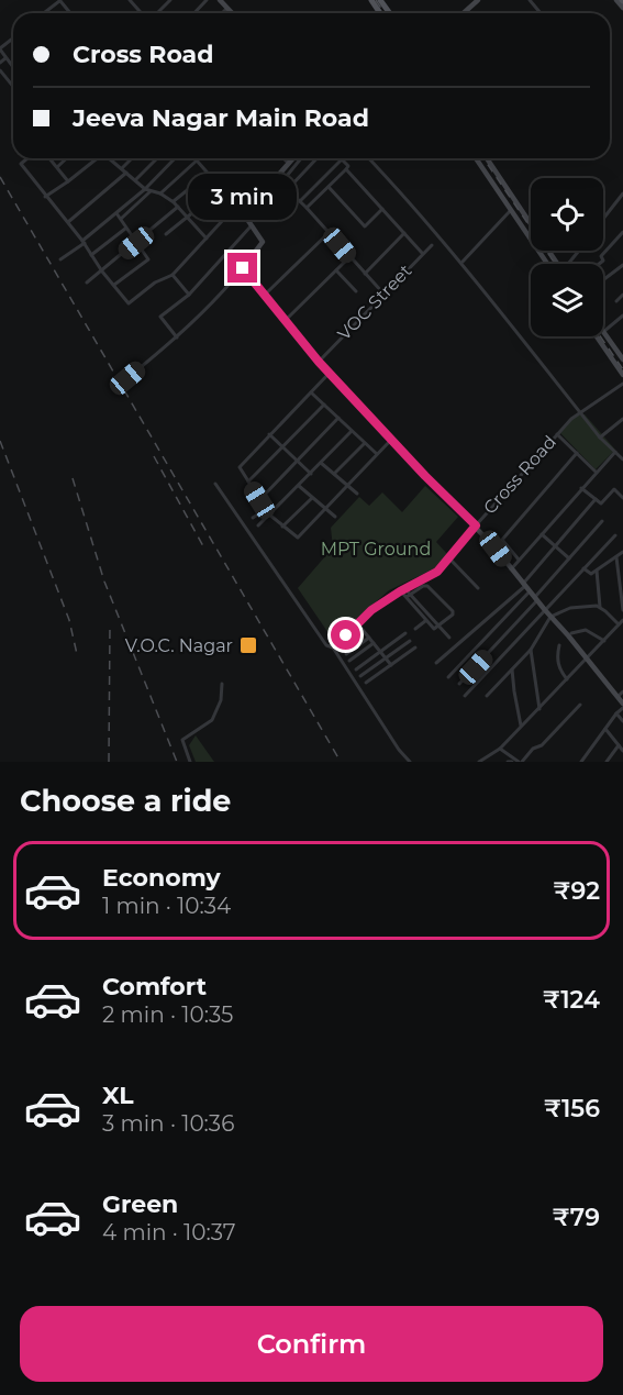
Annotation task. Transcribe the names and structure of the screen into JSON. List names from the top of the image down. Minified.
{"streets":{"street":["VOC Street","Cross Road"]},"parks":["MPT Ground"],"places":{"transit":["V.O.C. Nagar"]},"page":{"banner":["Cross Road","Jeeva Nagar Main Road"],"bubble":"3 min","heading":"Choose a ride","list":[{"name":"Economy","note":"1 min · 10:34","value":"₹92"},{"name":"Comfort","note":"2 min · 10:35","value":"₹124"},{"name":"XL","note":"3 min · 10:36","value":"₹156"},{"name":"Green","note":"4 min · 10:37","value":"₹79"}],"buttons":"Confirm"}}
